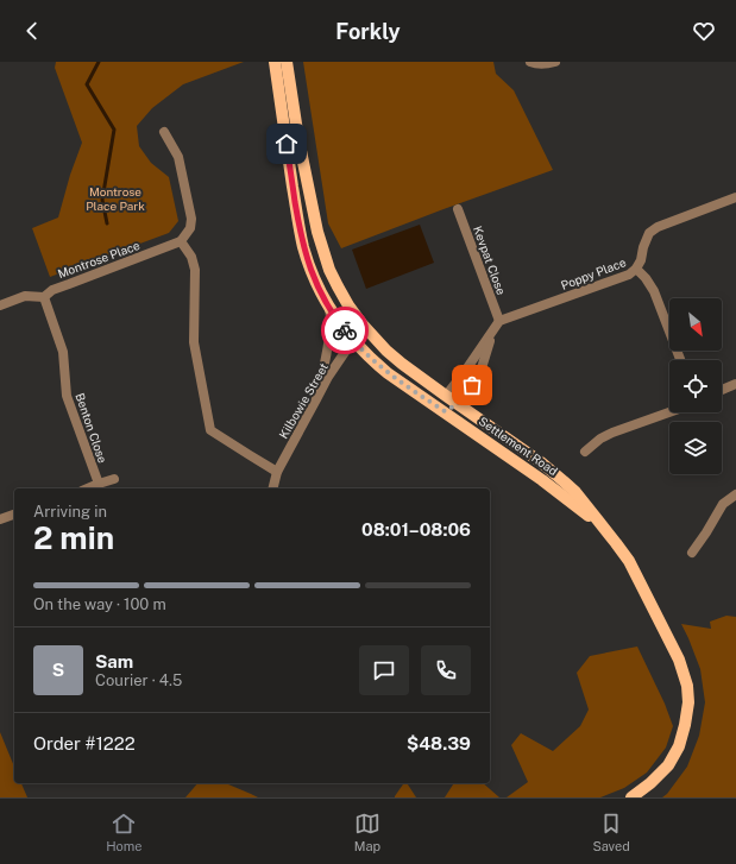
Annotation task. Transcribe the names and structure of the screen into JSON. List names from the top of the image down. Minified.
{"streets":{"main road":["Settlement Road"],"street":["Montrose Place","Kevpat Close","Poppy Place","Kilbowie Street","Benton Close"]},"crossings":[["Montrose Place","Benton Close"],["Kevpat Close","Poppy Place"],["Kilbowie Street","Settlement Road"]],"parks":["Montrose Place Park"],"north":"bottom right","page":{"header":"Forkly","heading":["2 min","Arriving in","08:01–08:06"],"panel":["Sam","Courier · 4.5","Order #1222","$48.39"],"bar":"On the way · 100 m","round":"S","tabs":["Home","Map","Saved"]}}
